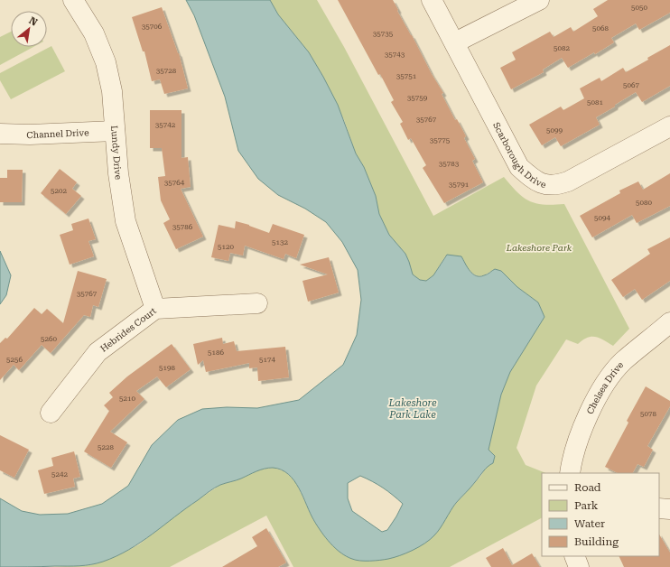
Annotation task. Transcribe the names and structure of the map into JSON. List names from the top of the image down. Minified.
{"streets":{"street":["Channel Drive","Scarborough Drive","Lundy Drive","Hebrides Court","Chelsea Drive"]},"crossings":[["Channel Drive","Lundy Drive"],["Lundy Drive","Hebrides Court"]],"water":["Lakeshore Park Lake"],"parks":["Lakeshore Park"],"house_numbers":["5050","35706","5068","35735","5082","35743","35728","35751","5067","35759","5081","35767","35742","5099","35775","35783","35764","35791","5202","5080","5094","35786","5132","5120","35767","5260","5186","5256","5174","5198","5210","5078","5228","5242"],"legend":["Road","Park","Water","Building"],"north":"top right"}
